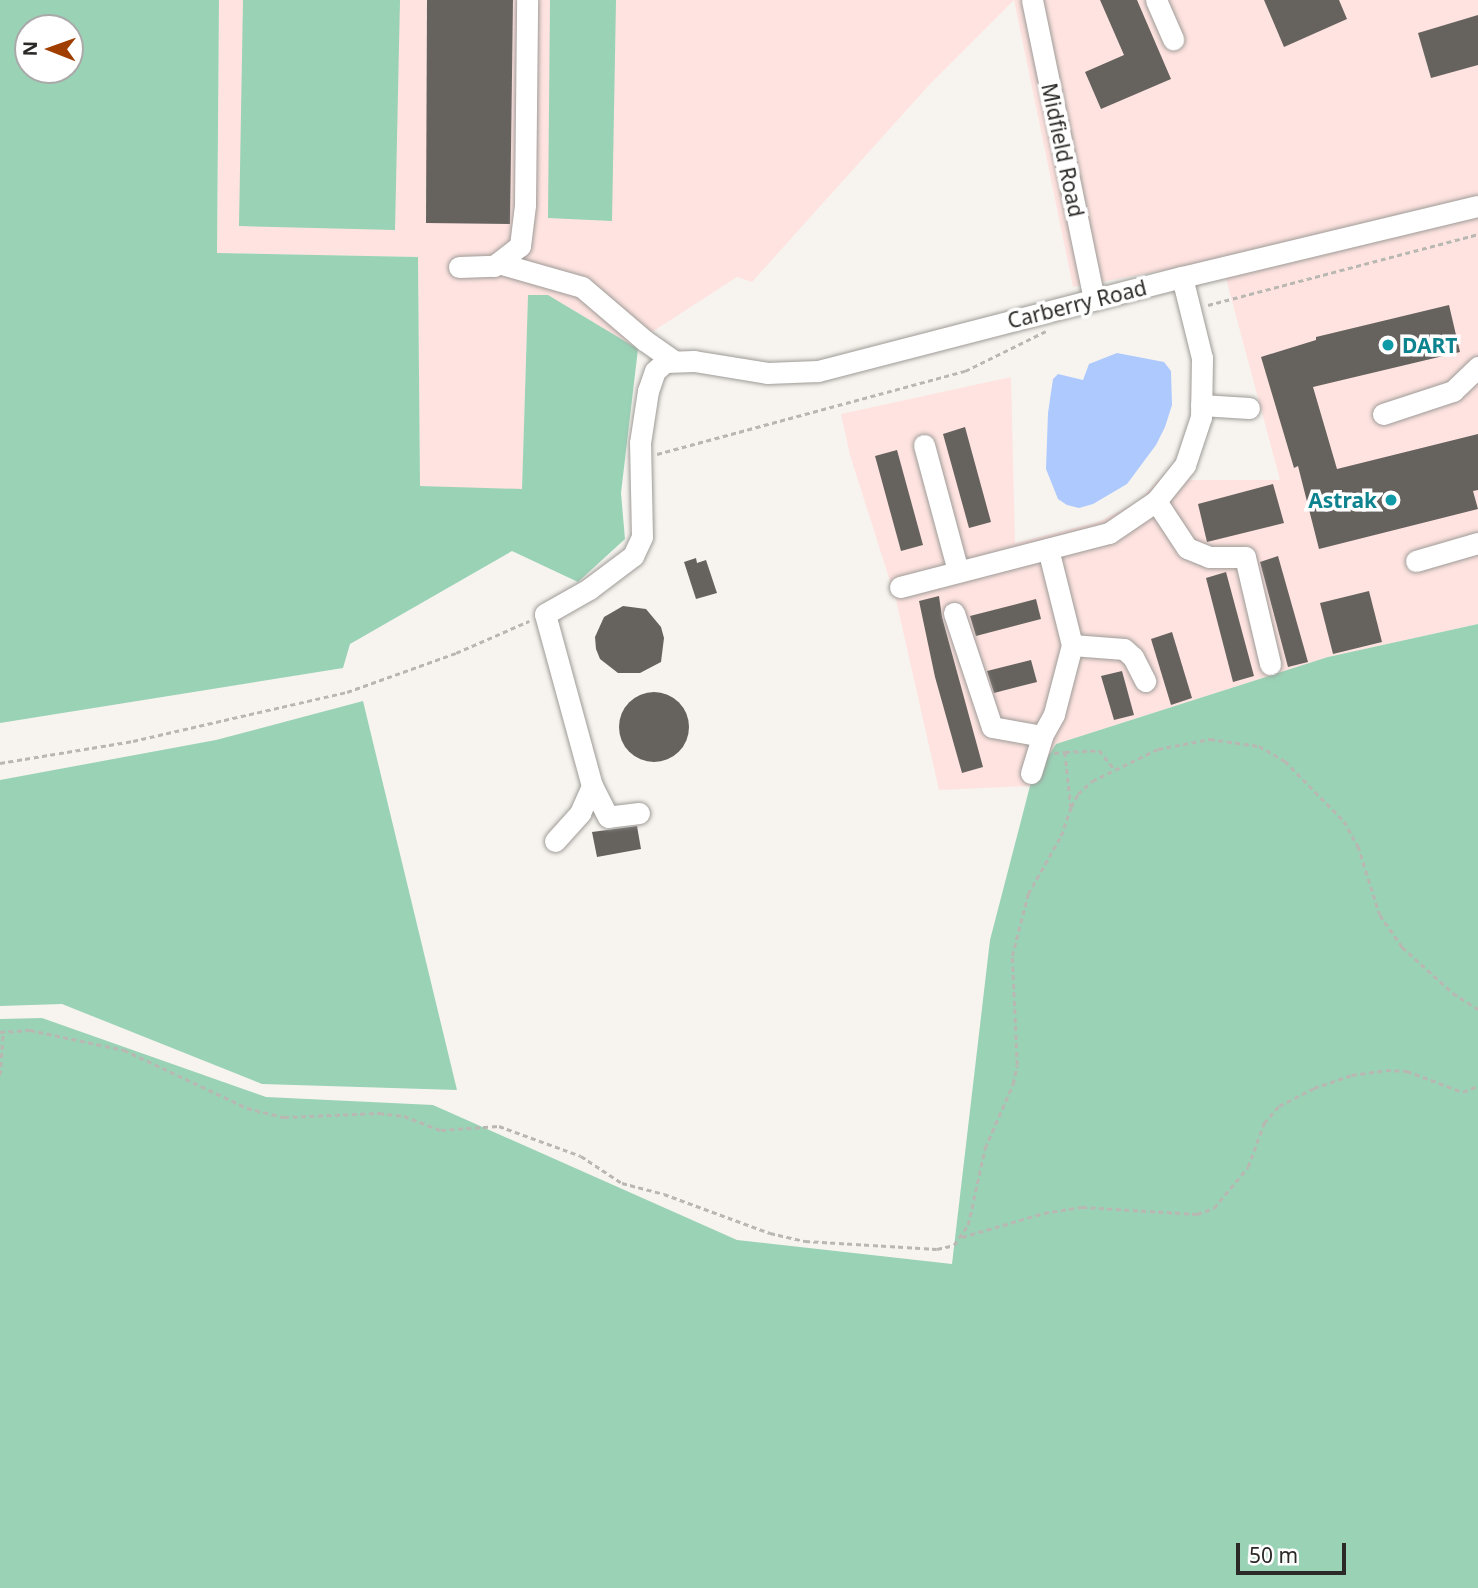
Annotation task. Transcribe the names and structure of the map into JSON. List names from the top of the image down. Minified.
{"streets":{"street":["Midfield Road","Carberry Road"]},"crossings":[["Midfield Road","Carberry Road"]],"places":["DART","Astrak"],"scale_bar":"50 m","north":"left"}
